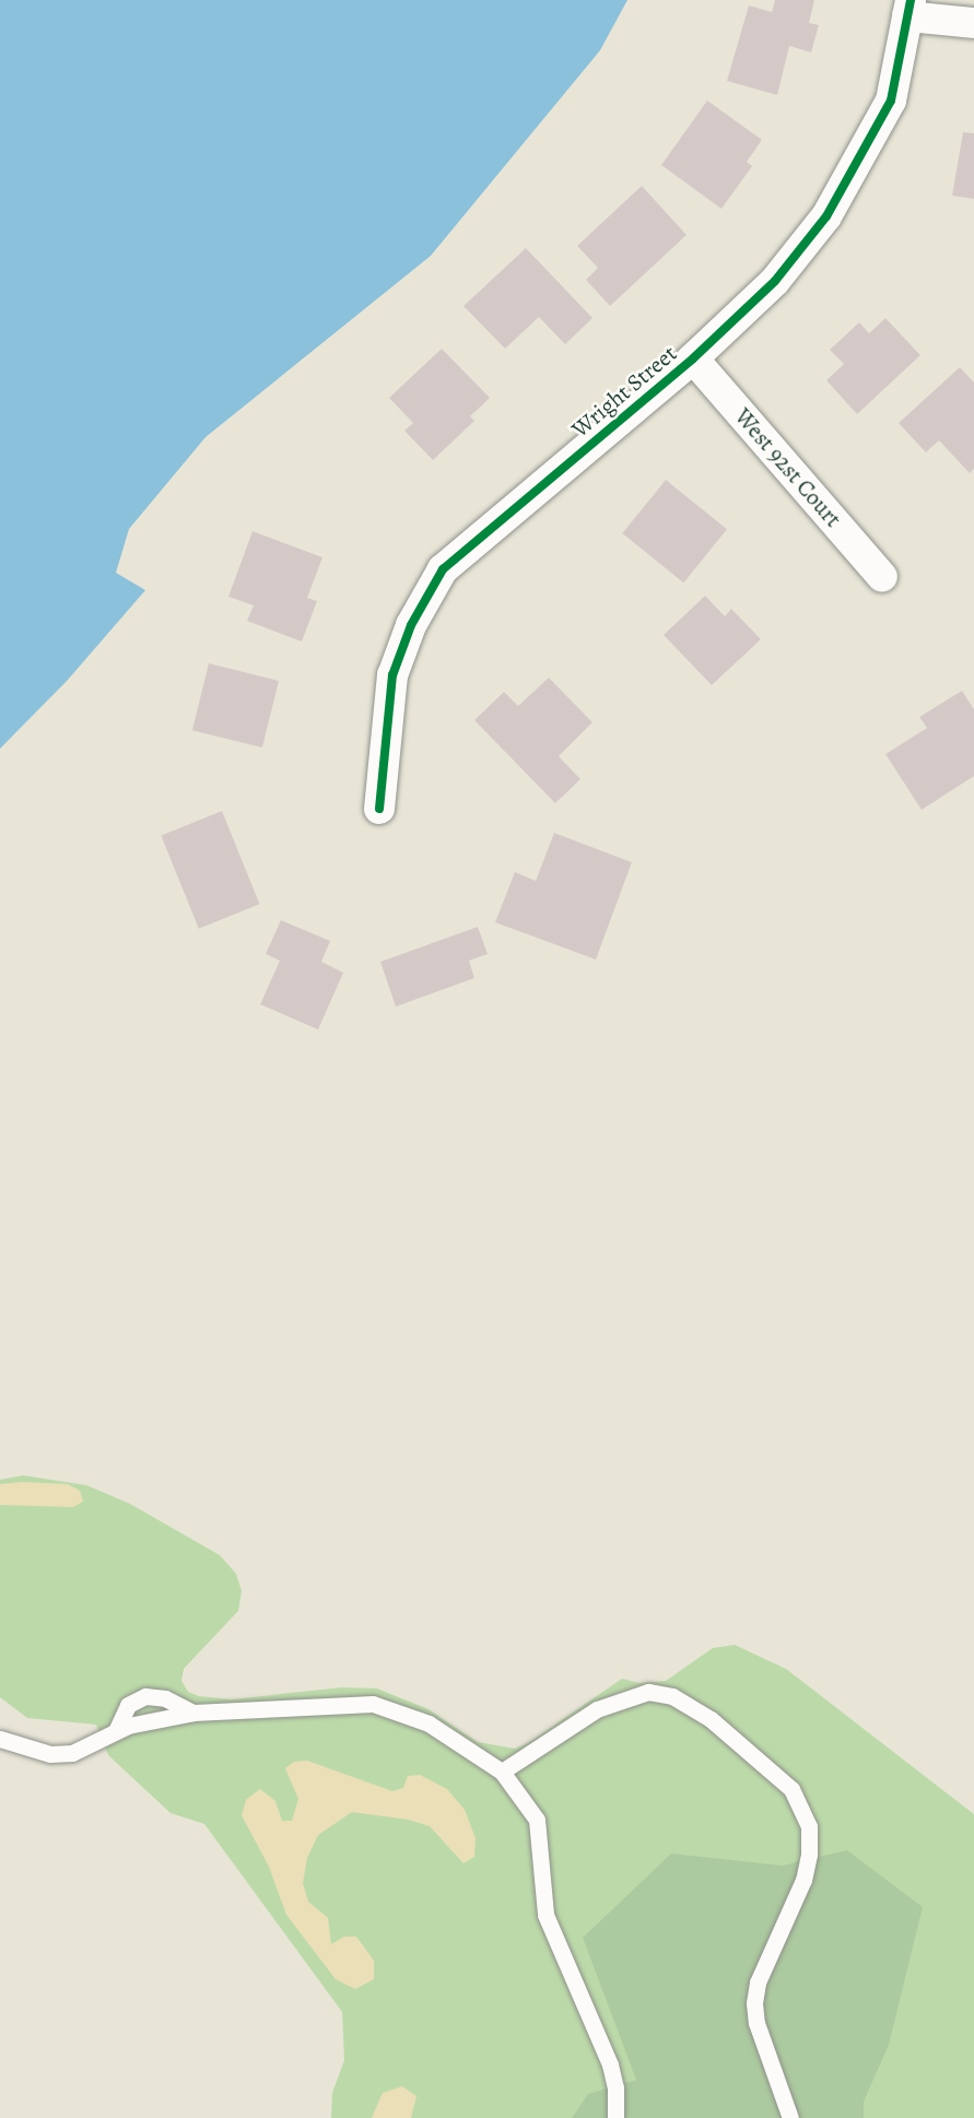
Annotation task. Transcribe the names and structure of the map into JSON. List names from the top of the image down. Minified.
{"streets":{"street":["Wright Street","West 92st Court"]},"crossings":[["Wright Street","West 92st Court"]]}
